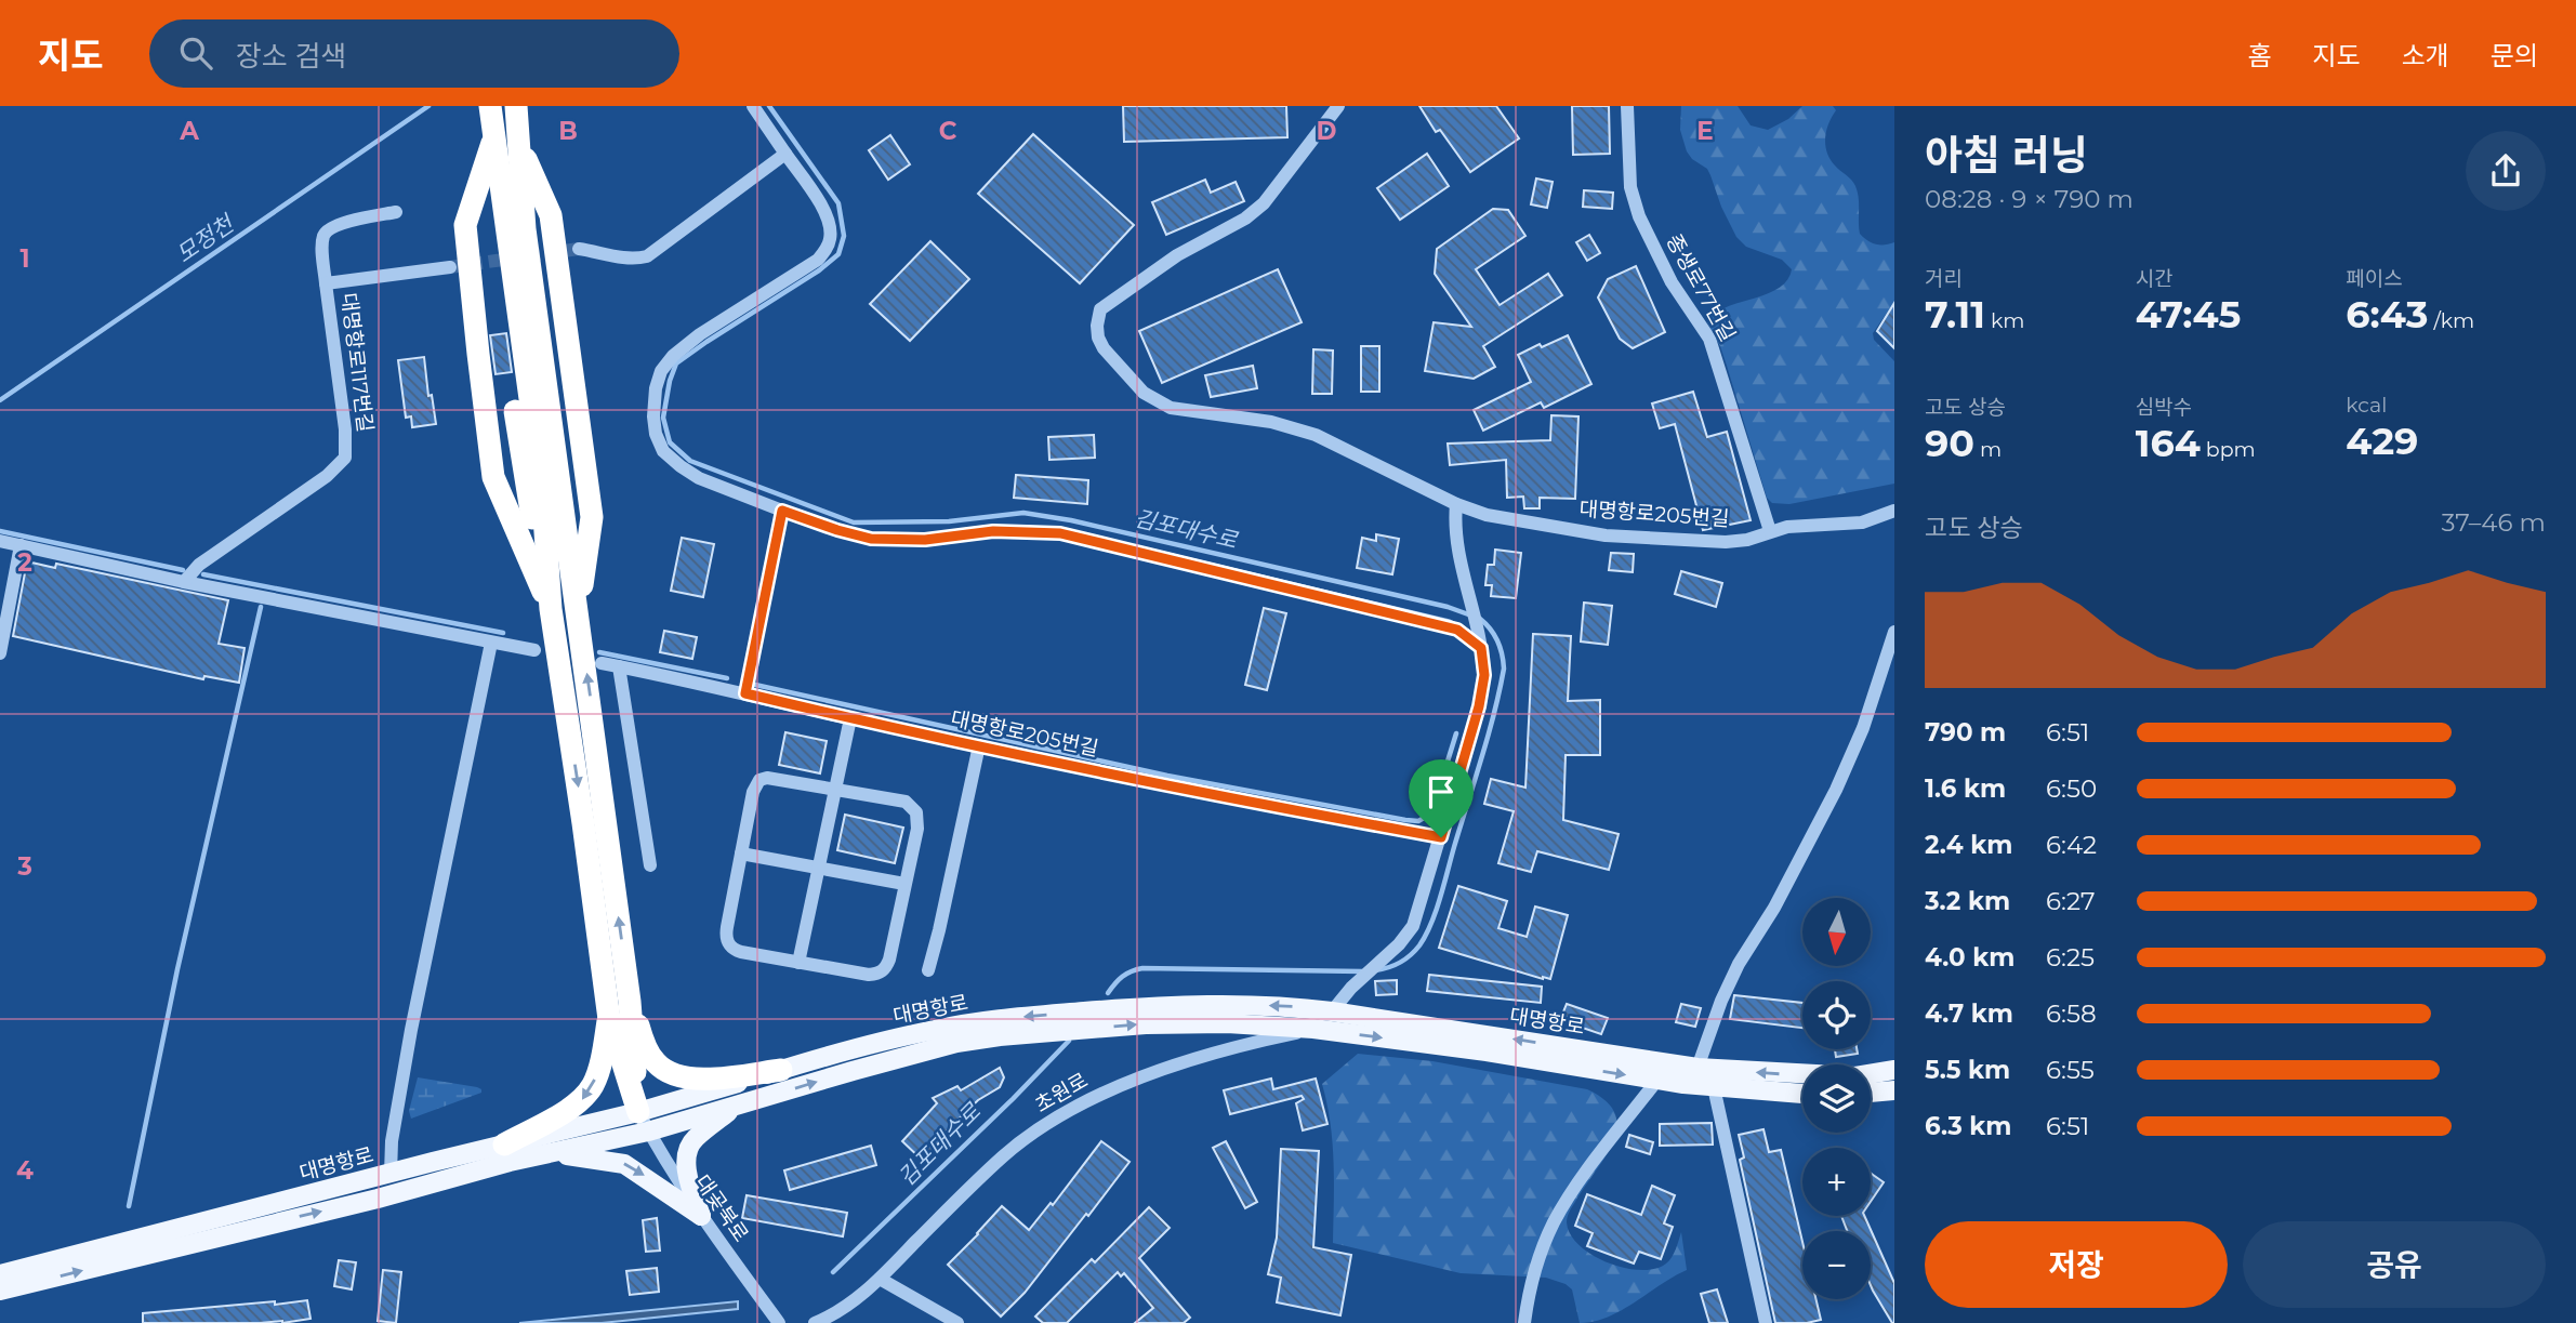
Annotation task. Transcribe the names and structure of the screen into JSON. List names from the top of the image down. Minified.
{"streets":{"main road":["대명항로"],"street":["종생로77번길","대명항로117번길","대명항로205번길","초원로","대곶북로"]},"crossings":[["종생로77번길","대명항로205번길"],["대명항로","초원로"],["대명항로","대곶북로"]],"water":["모정천","김포대수로"],"north":"bottom","page":{"header":"지도","search":"장소 검색","nav":["홈","지도","소개","문의"],"heading":["아침 러닝","08:28 · 9 × 790 m"],"stats":[["거리","7.11 km"],["시간","47:45"],["페이스","6:43 /km"],["고도 상승","90 m"],["심박수","164 bpm"],["kcal","429"]],"chart":["고도 상승","37–46 m"],"list":[{"name":"790 m","note":"6:51"},{"name":"1.6 km","note":"6:50"},{"name":"2.4 km","note":"6:42"},{"name":"3.2 km","note":"6:27"},{"name":"4.0 km","note":"6:25"},{"name":"4.7 km","note":"6:58"},{"name":"5.5 km","note":"6:55"},{"name":"6.3 km","note":"6:51"}],"map_buttons":["+","−"],"buttons":["저장","공유"]},"grid":{"columns":["A","B","C","D","E"],"rows":["1","2","3","4"]}}
